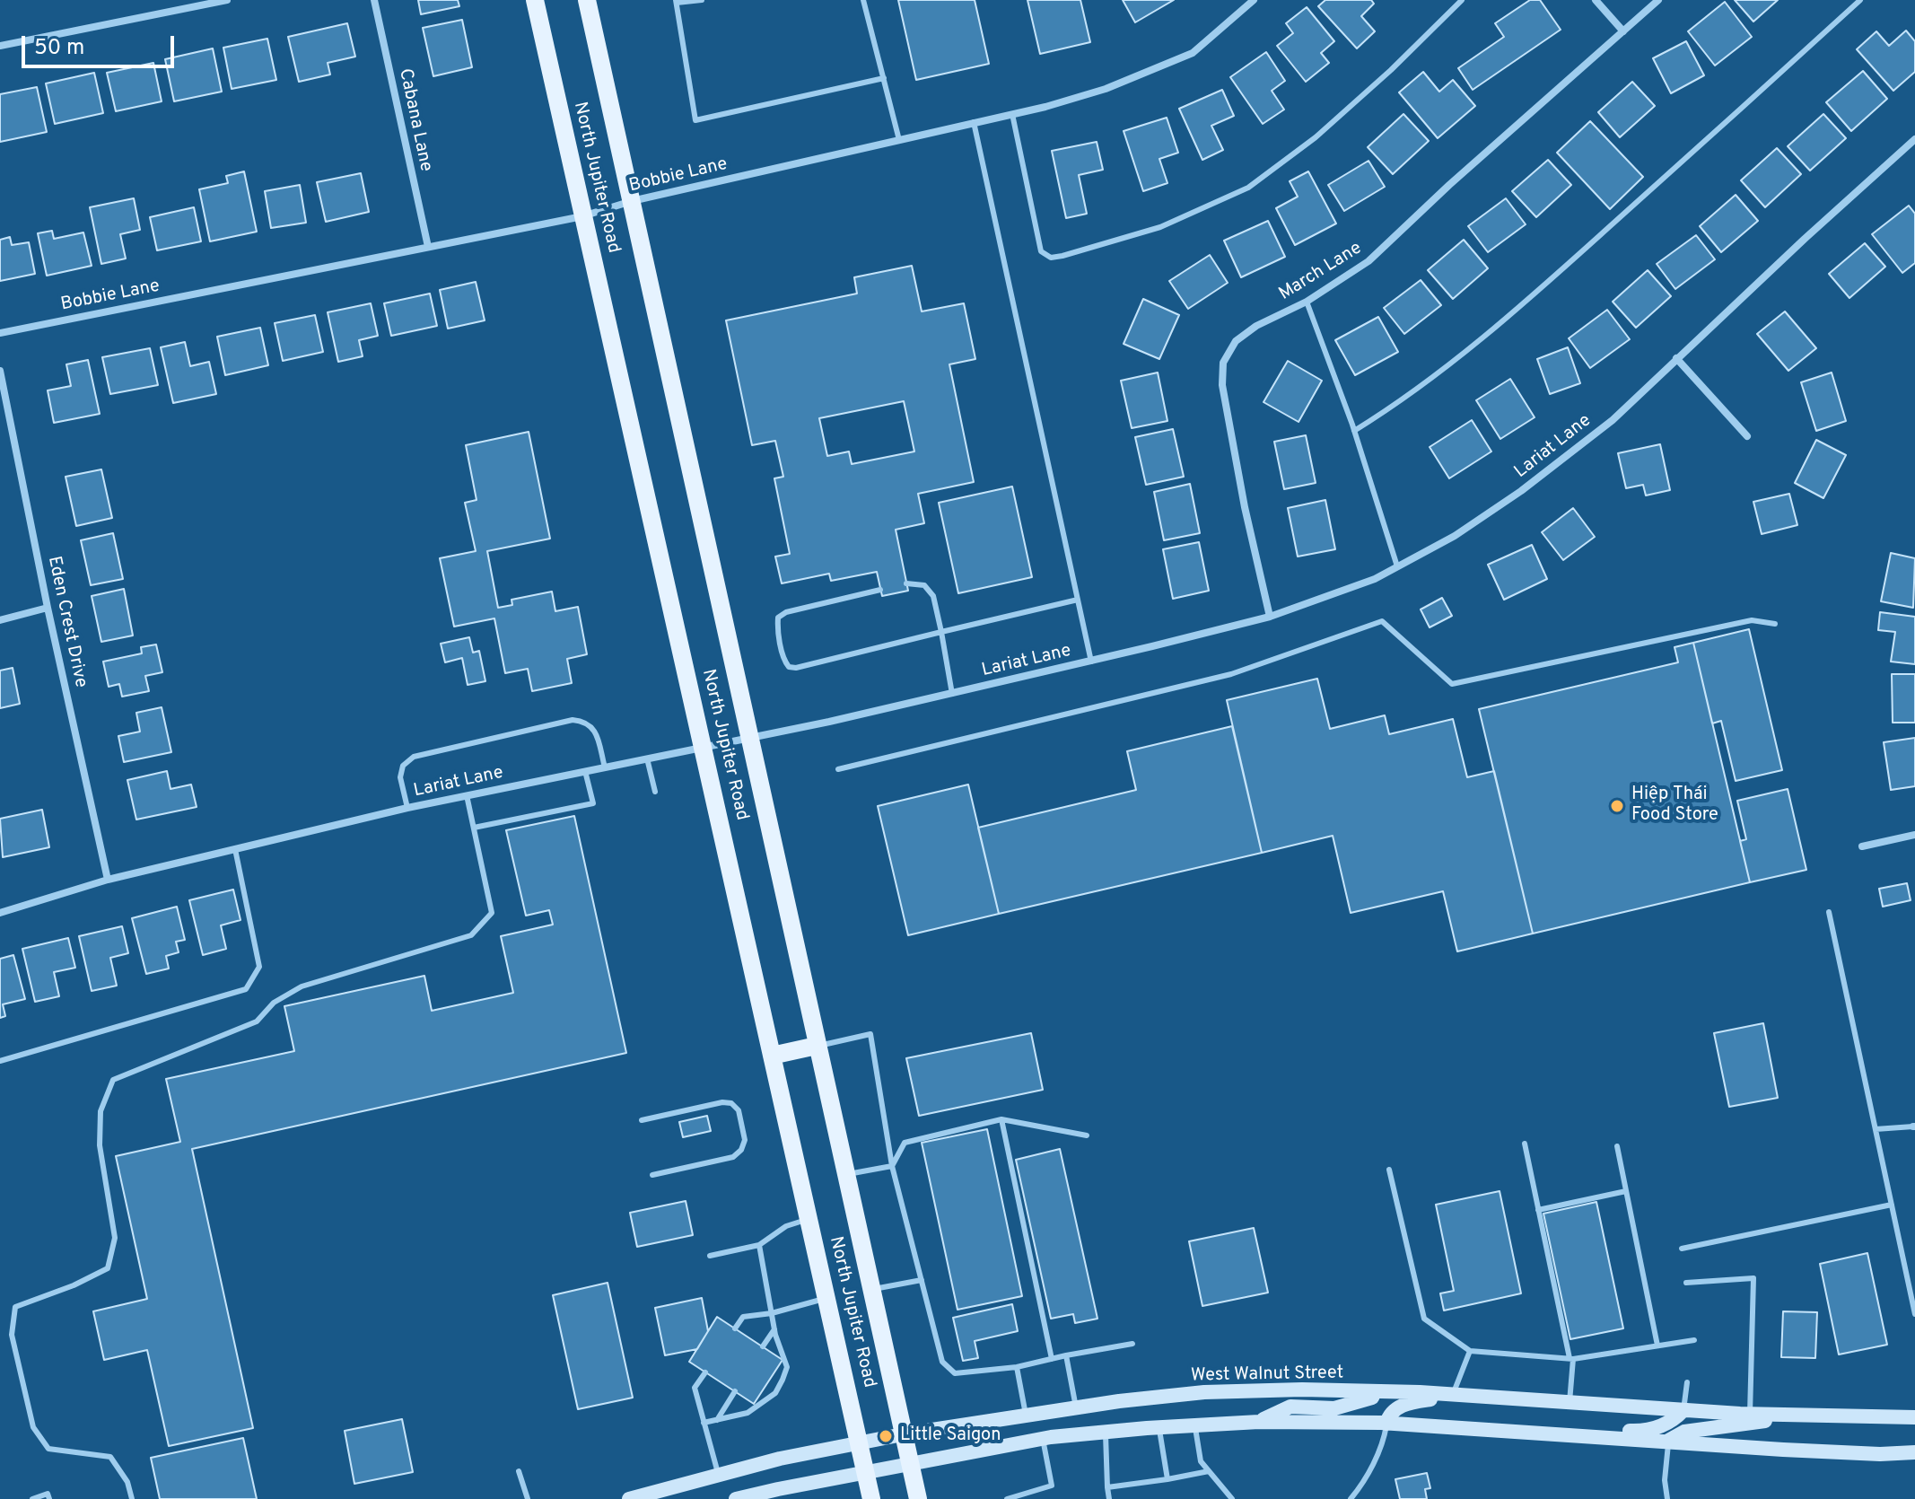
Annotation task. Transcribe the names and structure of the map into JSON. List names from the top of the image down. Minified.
{"streets":{"main road":["North Jupiter Road","West Walnut Street"],"street":["Cabana Lane","Bobbie Lane","March Lane","Lariat Lane","Eden Crest Drive"]},"crossings":[["Cabana Lane","Bobbie Lane"],["Bobbie Lane","North Jupiter Road"],["North Jupiter Road","Lariat Lane"],["North Jupiter Road","West Walnut Street"],["March Lane","Lariat Lane"],["Lariat Lane","Eden Crest Drive"]],"places":["Hiệp Thái Food Store","Little Saigon"],"scale_bar":"50 m"}
